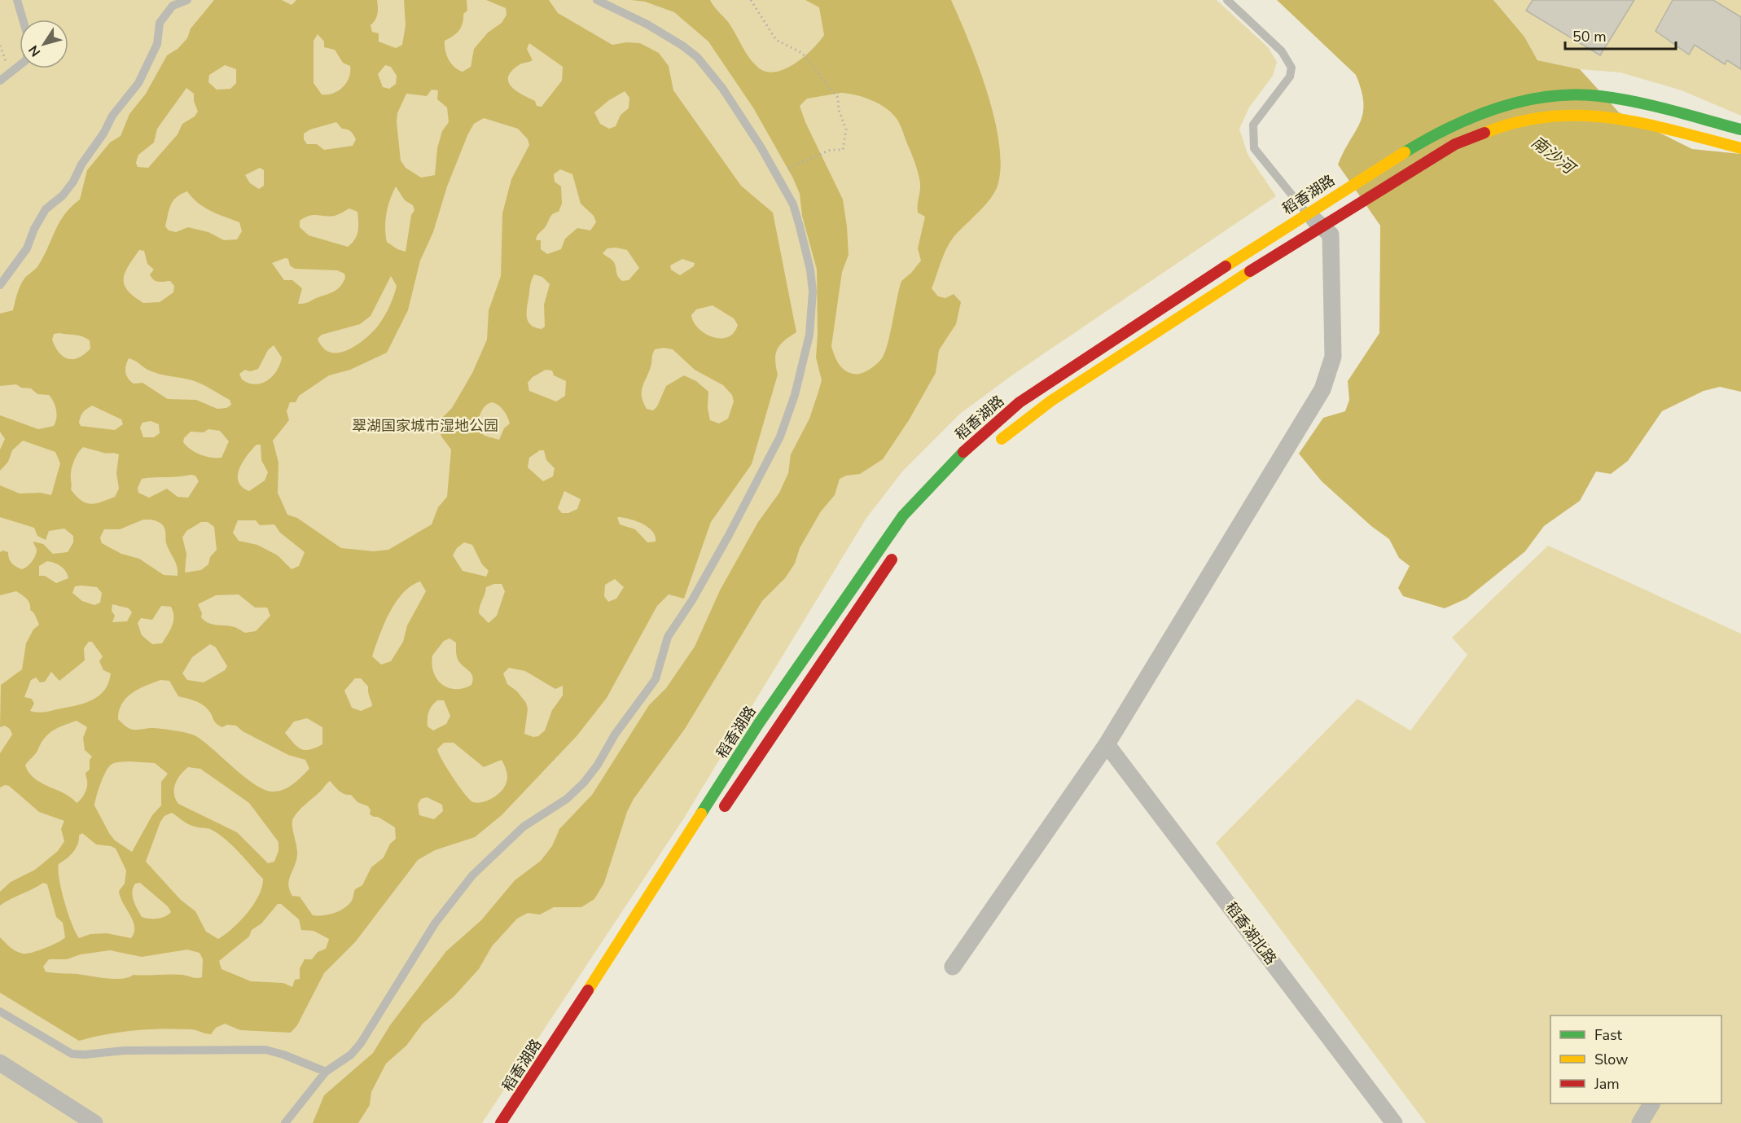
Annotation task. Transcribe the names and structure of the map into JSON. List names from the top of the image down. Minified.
{"streets":{"street":["稻香湖路","稻香湖北路"]},"water":["南沙河"],"parks":["翠湖国家城市湿地公园"],"legend":["Fast","Slow","Jam"],"scale_bar":"50 m","north":"bottom left"}
